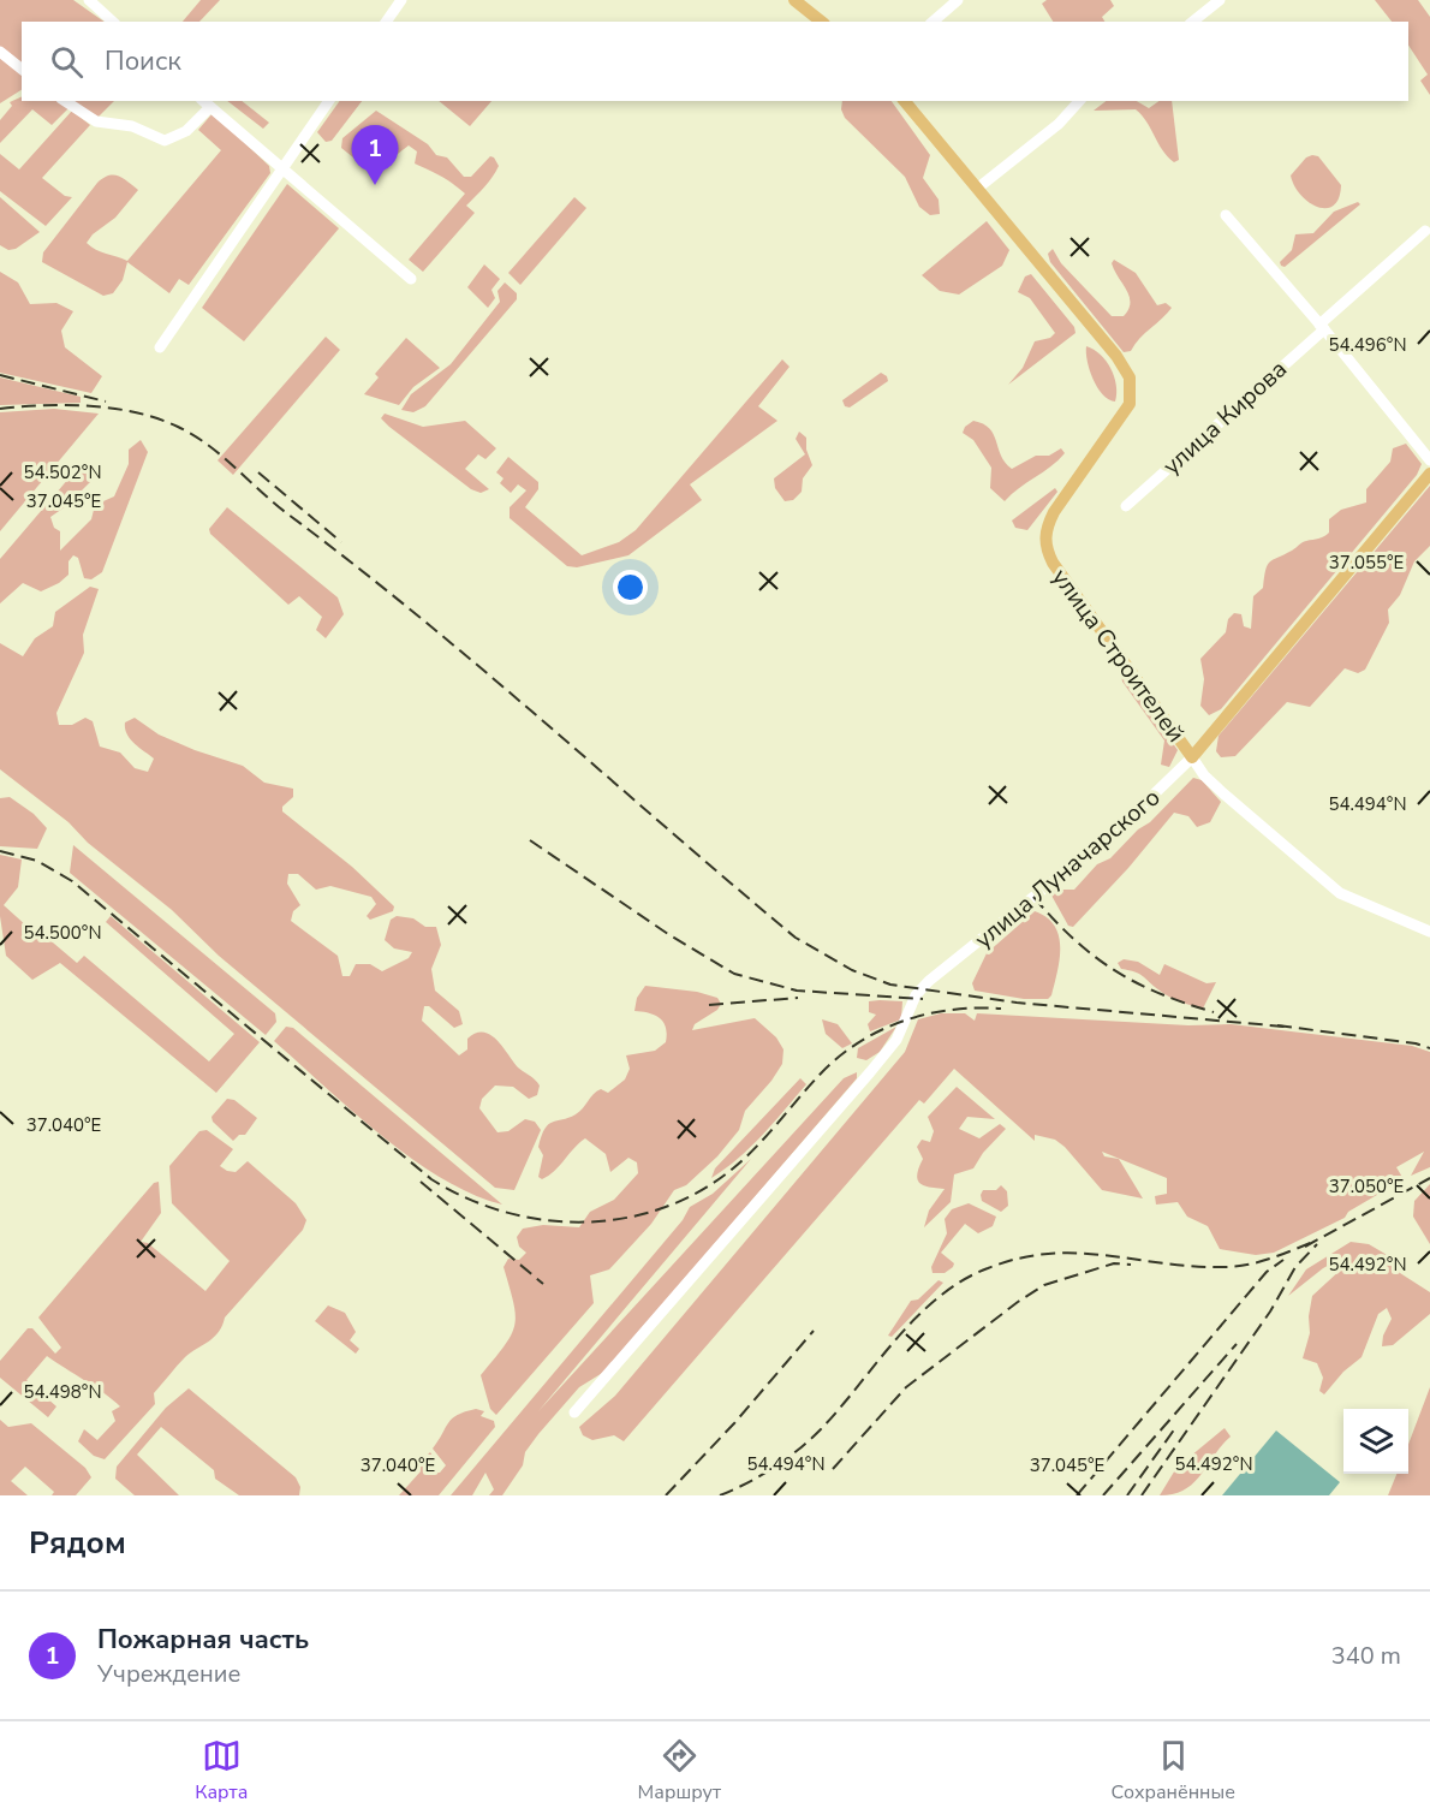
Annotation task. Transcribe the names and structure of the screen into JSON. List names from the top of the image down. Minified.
{"streets":{"main road":["улица Строителей","улица Луначарского"],"street":["улица Кирова"]},"crossings":[["улица Строителей","улица Луначарского"]],"page":{"search":"Поиск","pins":"1","heading":"Рядом","list":[{"mark":"1","name":"Пожарная часть","note":"Учреждение","value":"340 m"}],"nav":["Карта","Маршрут","Сохранённые"]},"coordinates":["54.496°N","54.502°N","37.045°E","37.055°E","54.494°N","54.500°N","37.040°E","37.050°E","54.492°N","54.498°N"]}
